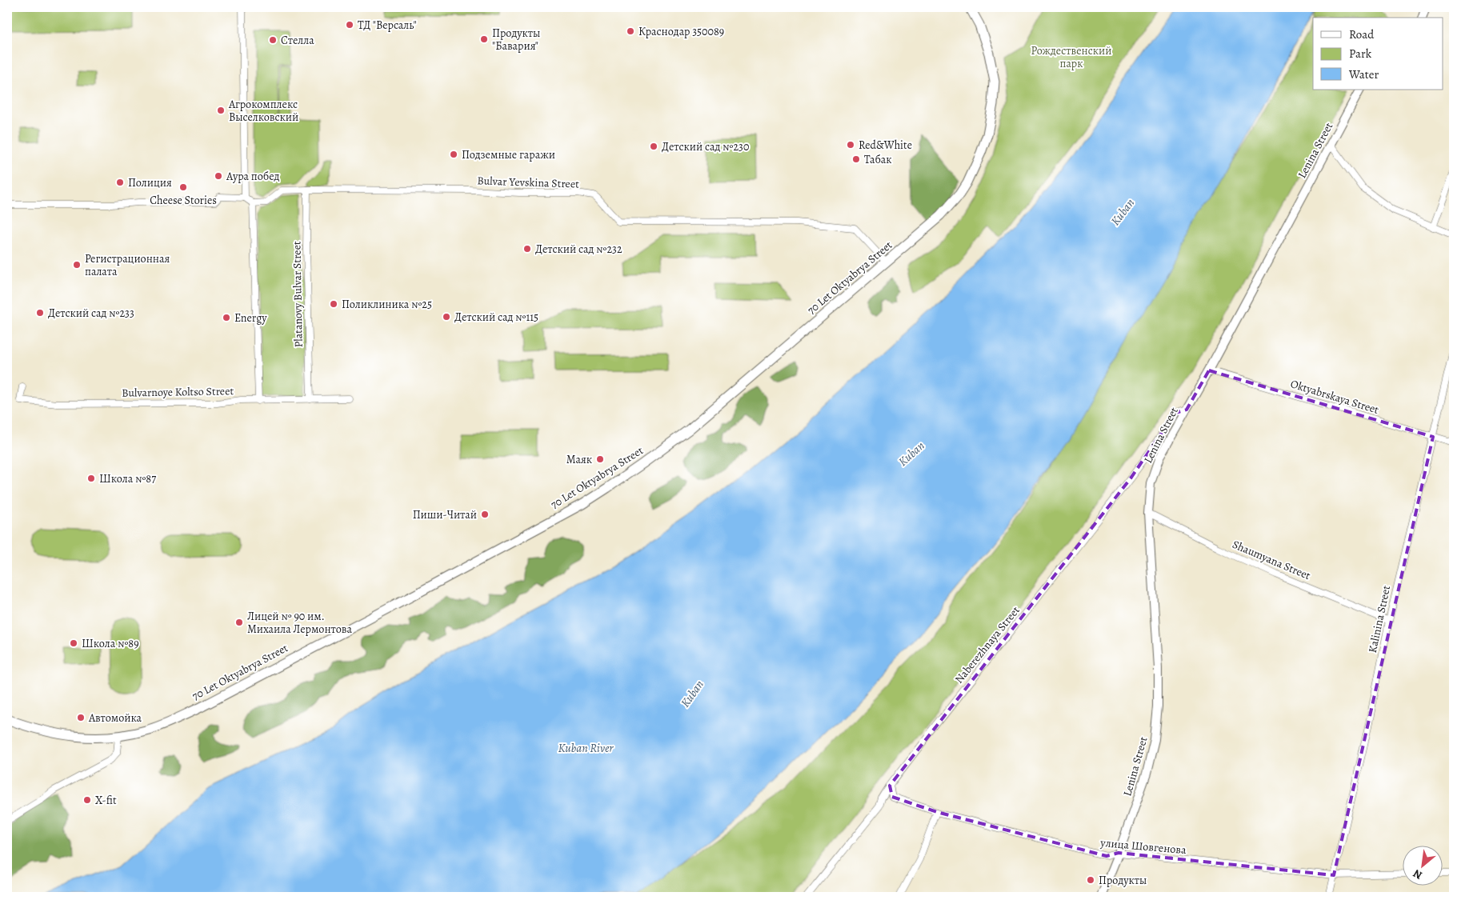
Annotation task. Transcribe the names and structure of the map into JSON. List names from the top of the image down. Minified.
{"streets":{"main road":["70 Let Oktyabrya Street"],"street":["Lenina Street","Bulvar Yevskina Street","Platanovy Bulvar Street","Bulvarnoye Koltso Street","Oktyabrskaya Street","Shaumyana Street","Kalinina Street","Naberezhnaya Street","улица Шовгенова"]},"crossings":[["Lenina Street","Oktyabrskaya Street"],["Lenina Street","Shaumyana Street"],["Lenina Street","Naberezhnaya Street"],["Lenina Street","улица Шовгенова"],["Bulvar Yevskina Street","70 Let Oktyabrya Street"],["Bulvar Yevskina Street","Platanovy Bulvar Street"],["Platanovy Bulvar Street","Bulvarnoye Koltso Street"],["Oktyabrskaya Street","Kalinina Street"],["Shaumyana Street","Kalinina Street"],["Kalinina Street","улица Шовгенова"]],"water":["Kuban","Kuban River"],"parks":["Рождественский парк"],"places":["ТД \"Версаль\"","Краснодар 350089","Продукты \"Бавария\"","Стелла","Агрокомплекс Выселковский","Red&White","Детский сад №230","Подземные гаражи","Табак","Аура побед","Полиция","Cheese Stories","Детский сад №232","Регистрационная палата","Поликлиника №25","Детский сад №233","Детский сад №115","Energy","Маяк","Школа №87","Пиши-Читай","Лицей № 90 им. Михаила Лермонтова","Школа №89","Автомойка","X-fit","Продукты"],"legend":["Road","Park","Water"],"north":"bottom left"}
